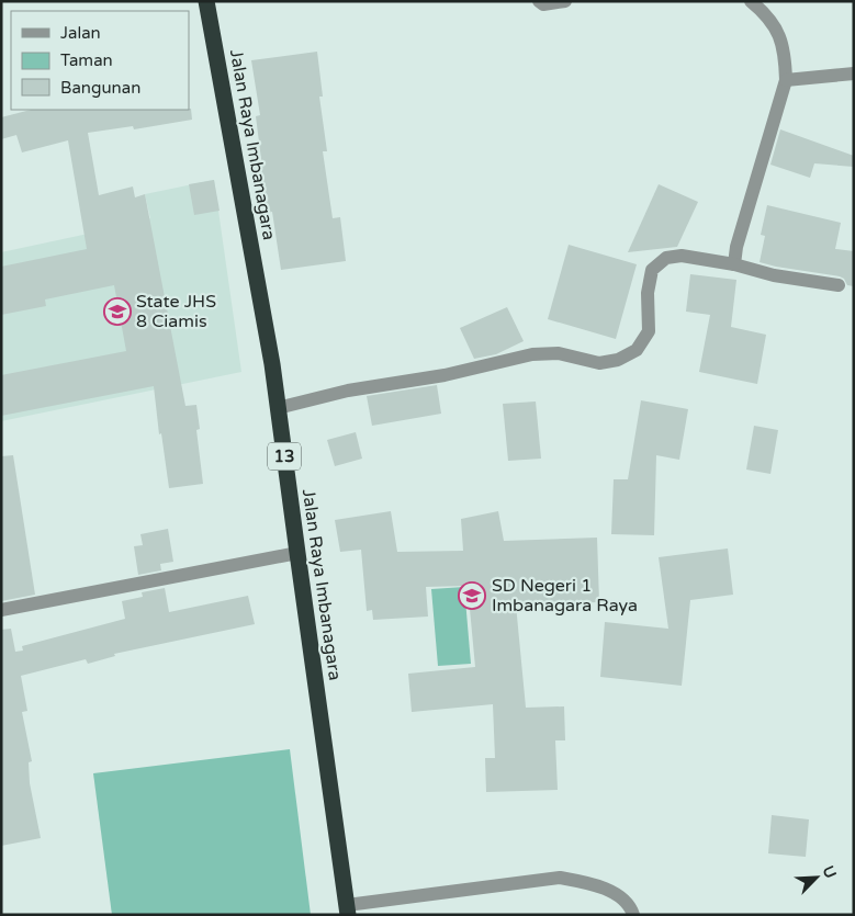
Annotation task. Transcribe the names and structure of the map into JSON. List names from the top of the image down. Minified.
{"streets":{"highway":["Jalan Raya Imbanagara","13"]},"places":{"school or university":["State JHS 8 Ciamis","SD Negeri 1 Imbanagara Raya"]},"legend":["Jalan","Taman","Bangunan"],"north":"top right"}
